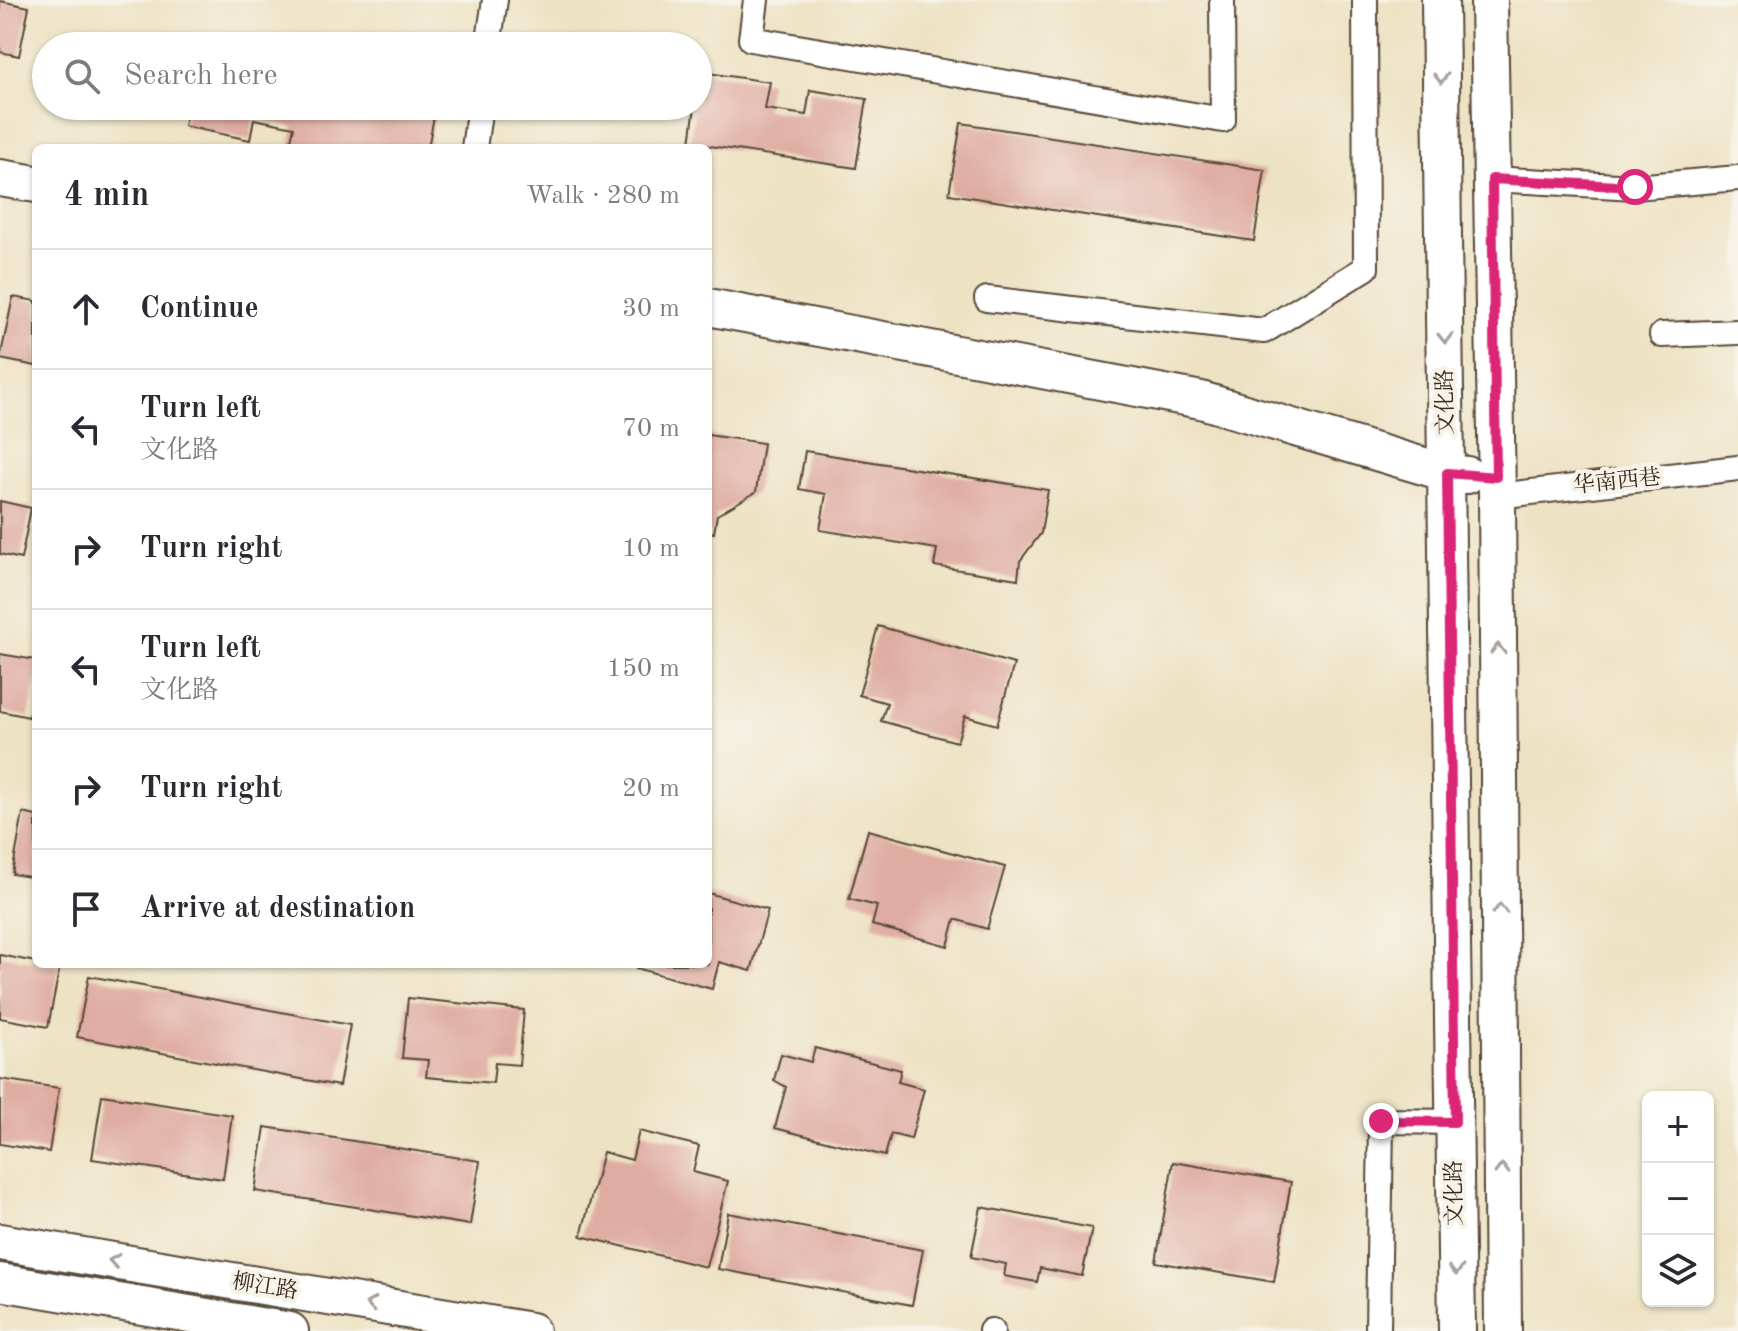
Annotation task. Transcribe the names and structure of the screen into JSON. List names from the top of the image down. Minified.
{"streets":{"street":["文化路","华南西巷","柳江路"]},"page":{"search":"Search here","heading":["4 min","Walk · 280 m"],"list":[["Continue","30 m"],["Turn left","文化路","70 m"],["Turn right","10 m"],["Turn left","文化路","150 m"],["Turn right","20 m"],"Arrive at destination"],"map_buttons":["+","−"]}}
